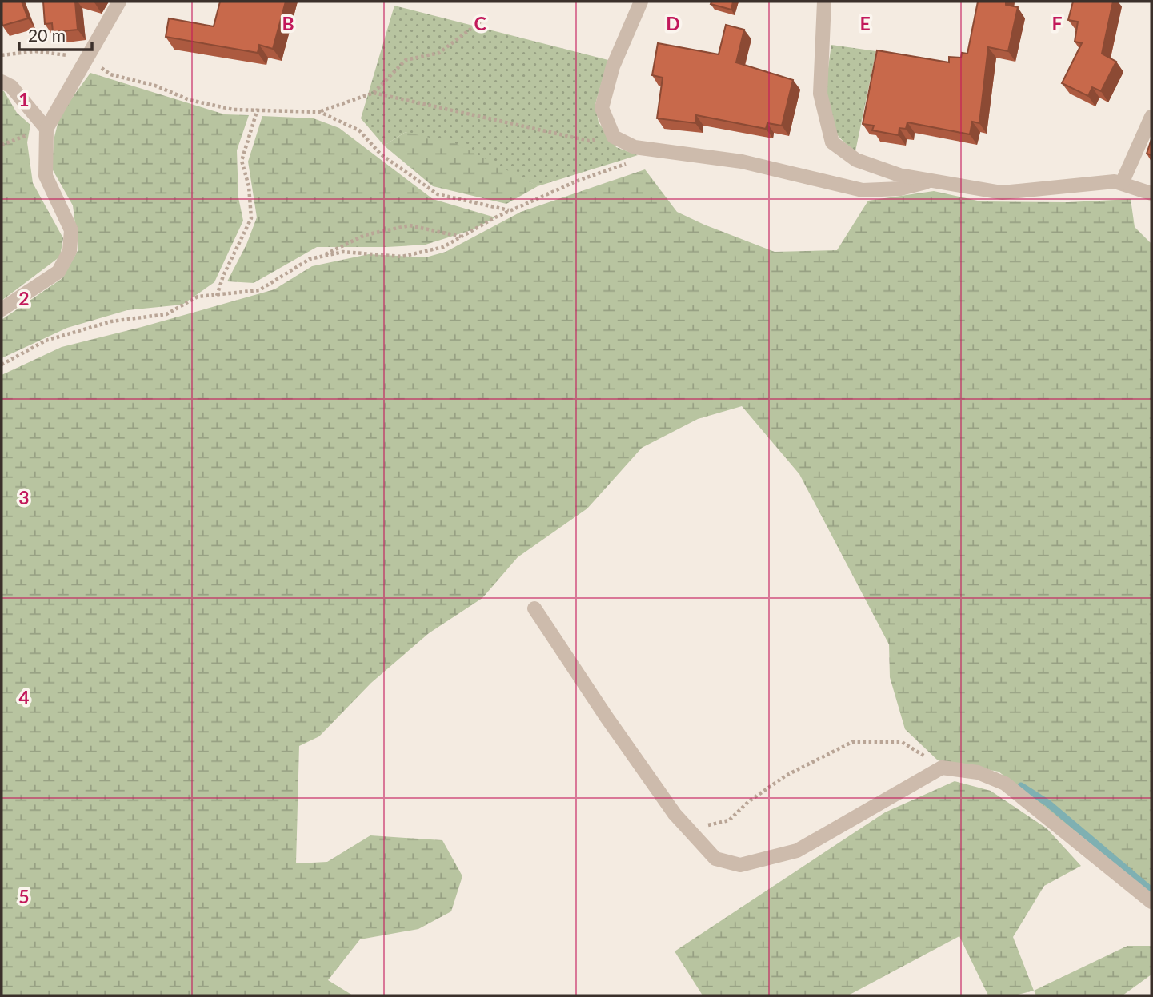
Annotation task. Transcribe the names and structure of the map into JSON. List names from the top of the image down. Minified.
{"scale_bar":"20 m","grid":{"columns":["B","C","D","E","F"],"rows":["1","2","3","4","5"]}}
